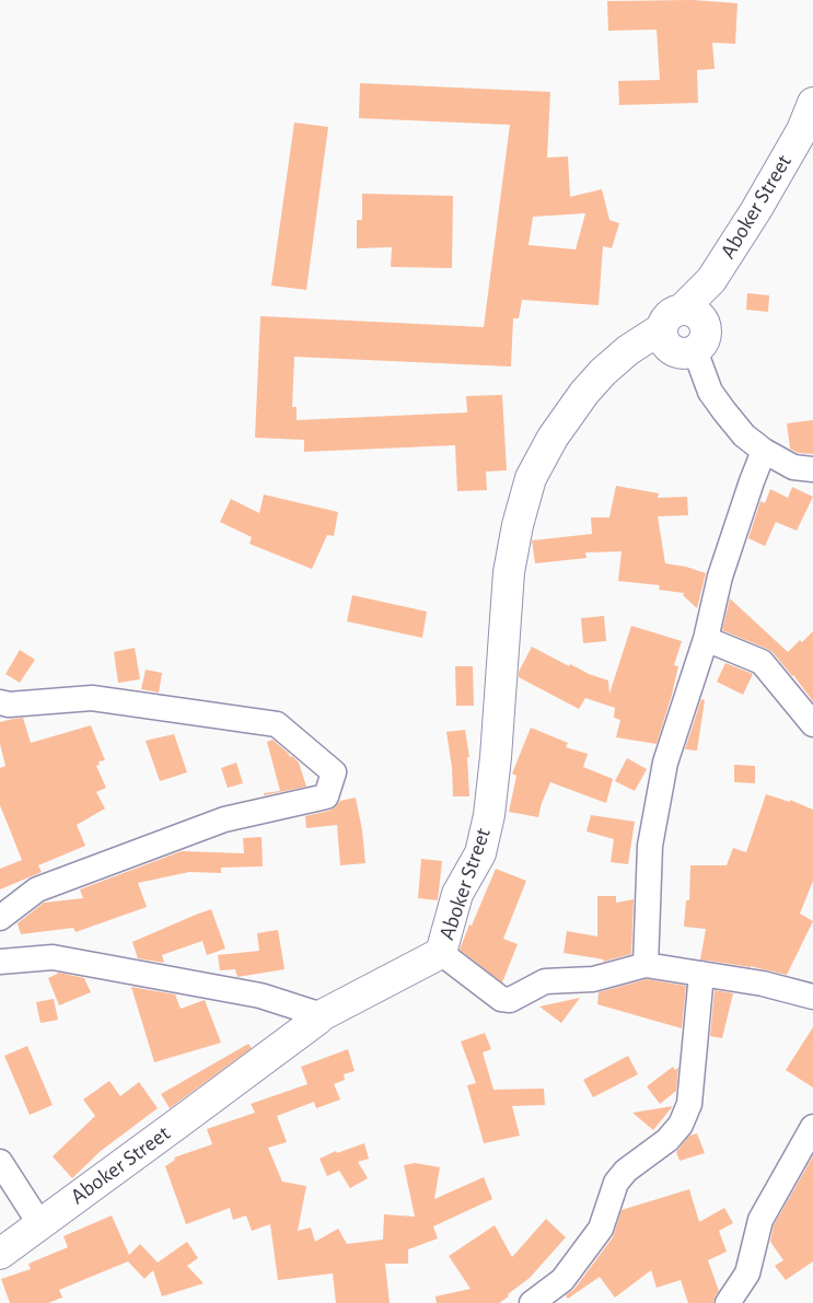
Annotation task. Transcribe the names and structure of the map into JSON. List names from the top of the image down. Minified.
{"streets":{"main road":["Aboker Street"]}}
